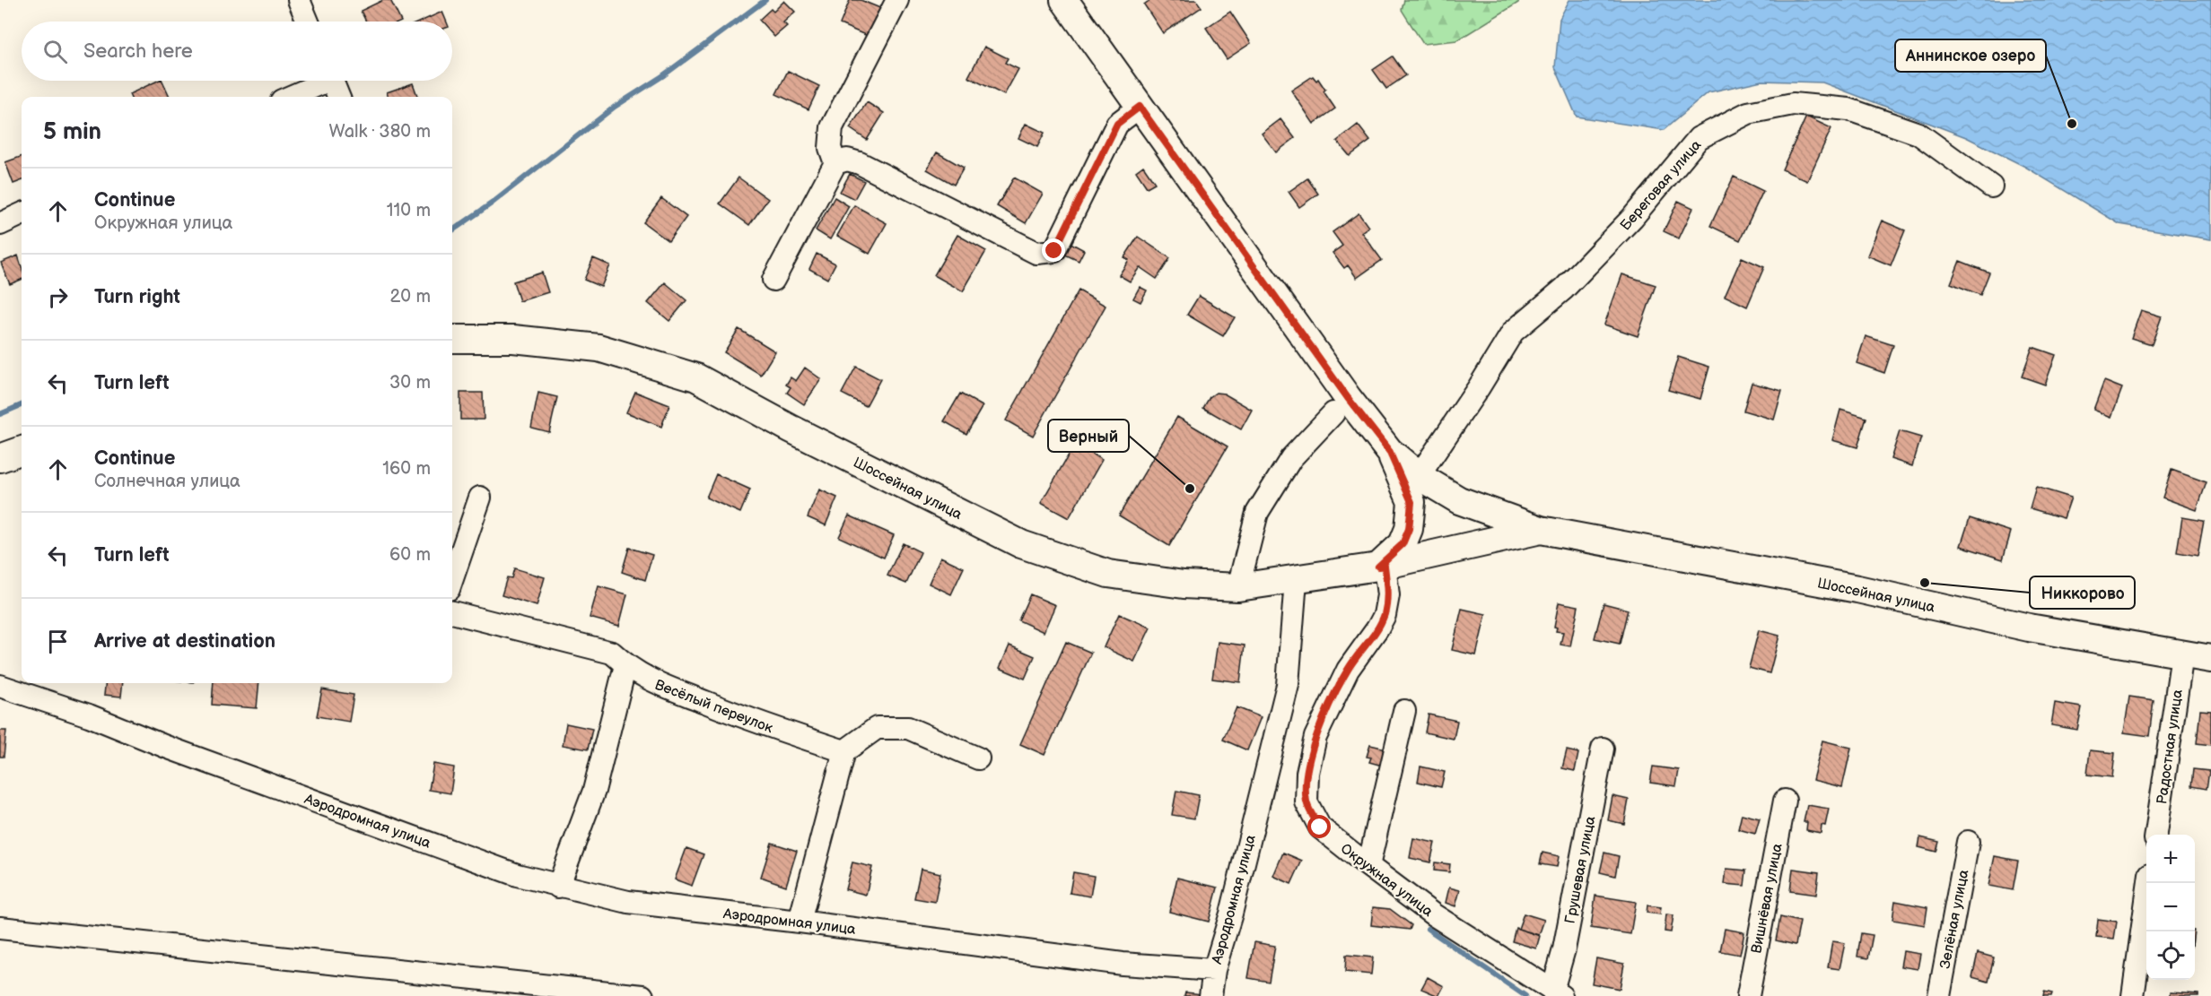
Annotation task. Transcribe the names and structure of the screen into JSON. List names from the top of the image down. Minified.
{"streets":{"main road":["Шоссейная улица"],"street":["Береговая улица","Весёлый переулок","Радостная улица","Аэродромная улица","Грушевая улица","Окружная улица","Вишнёвая улица","Зелёная улица"]},"crossings":[["Шоссейная улица","Радостная улица"],["Шоссейная улица","Аэродромная улица"],["Шоссейная улица","Окружная улица"],["Грушевая улица","Окружная улица"]],"places":["Аннинское озеро","Верный","Никкорово"],"page":{"search":"Search here","heading":["5 min","Walk · 380 m"],"list":[["Continue","Окружная улица","110 m"],["Turn right","20 m"],["Turn left","30 m"],["Continue","Солнечная улица","160 m"],["Turn left","60 m"],"Arrive at destination"],"map_buttons":["+","−"]}}
